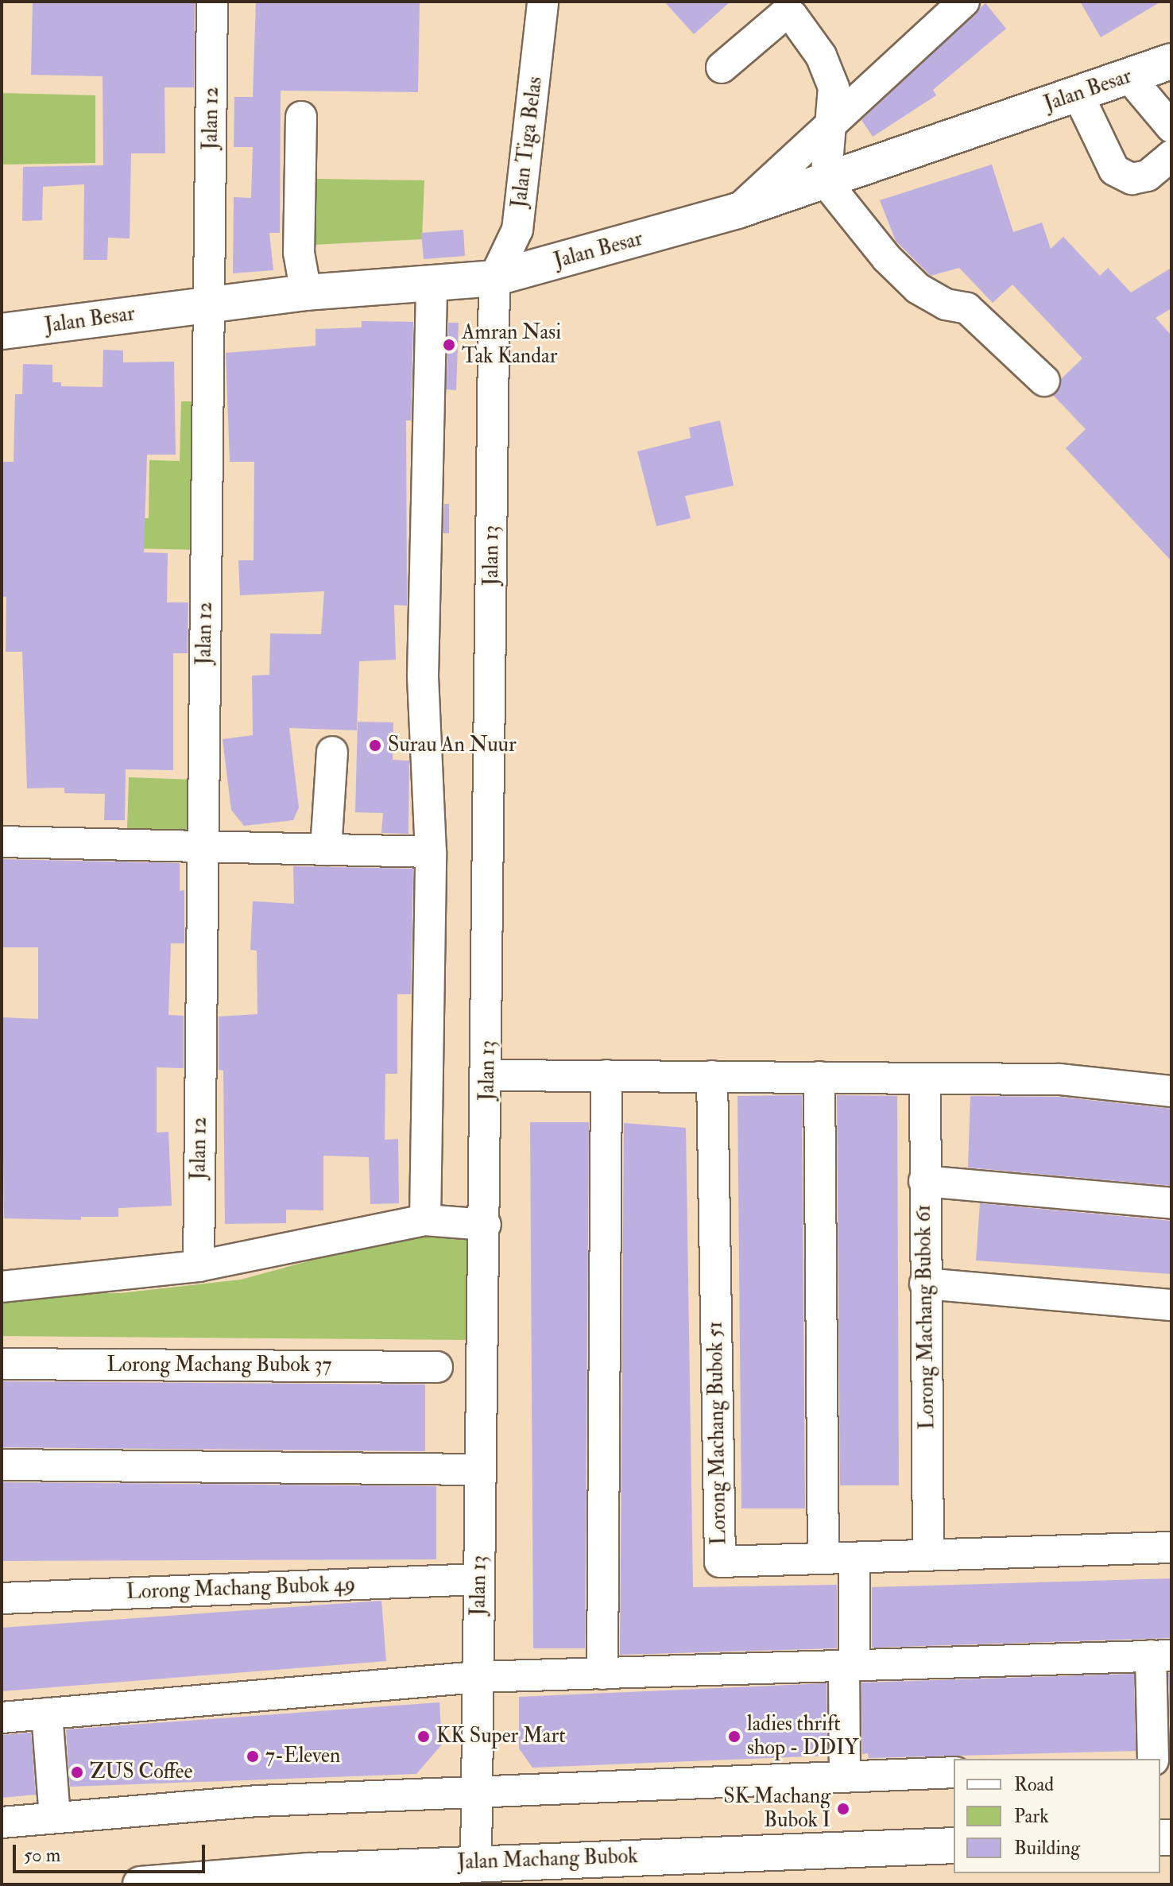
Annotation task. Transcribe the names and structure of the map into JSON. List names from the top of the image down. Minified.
{"streets":{"main road":["Jalan Besar","Jalan Machang Bubok"],"street":["Jalan 12","Jalan Tiga Belas","Jalan 13","Lorong Machang Bubok 61","Lorong Machang Bubok 37","Lorong Machang Bubok 51","Lorong Machang Bubok 49"]},"crossings":[["Jalan Besar","Jalan 12"],["Jalan Besar","Jalan Tiga Belas"],["Jalan Besar","Jalan 13"],["Jalan Tiga Belas","Jalan 13"],["Jalan 13","Lorong Machang Bubok 49"],["Jalan 13","Jalan Machang Bubok"],["Lorong Machang Bubok 61","Lorong Machang Bubok 51"]],"places":["Amran Nasi Tak Kandar","Surau An Nuur","KK Super Mart","ladies thrift shop - DDIY","7-Eleven","ZUS Coffee","SK Machang Bubok I"],"legend":["Road","Park","Building"],"scale_bar":"50 m"}
